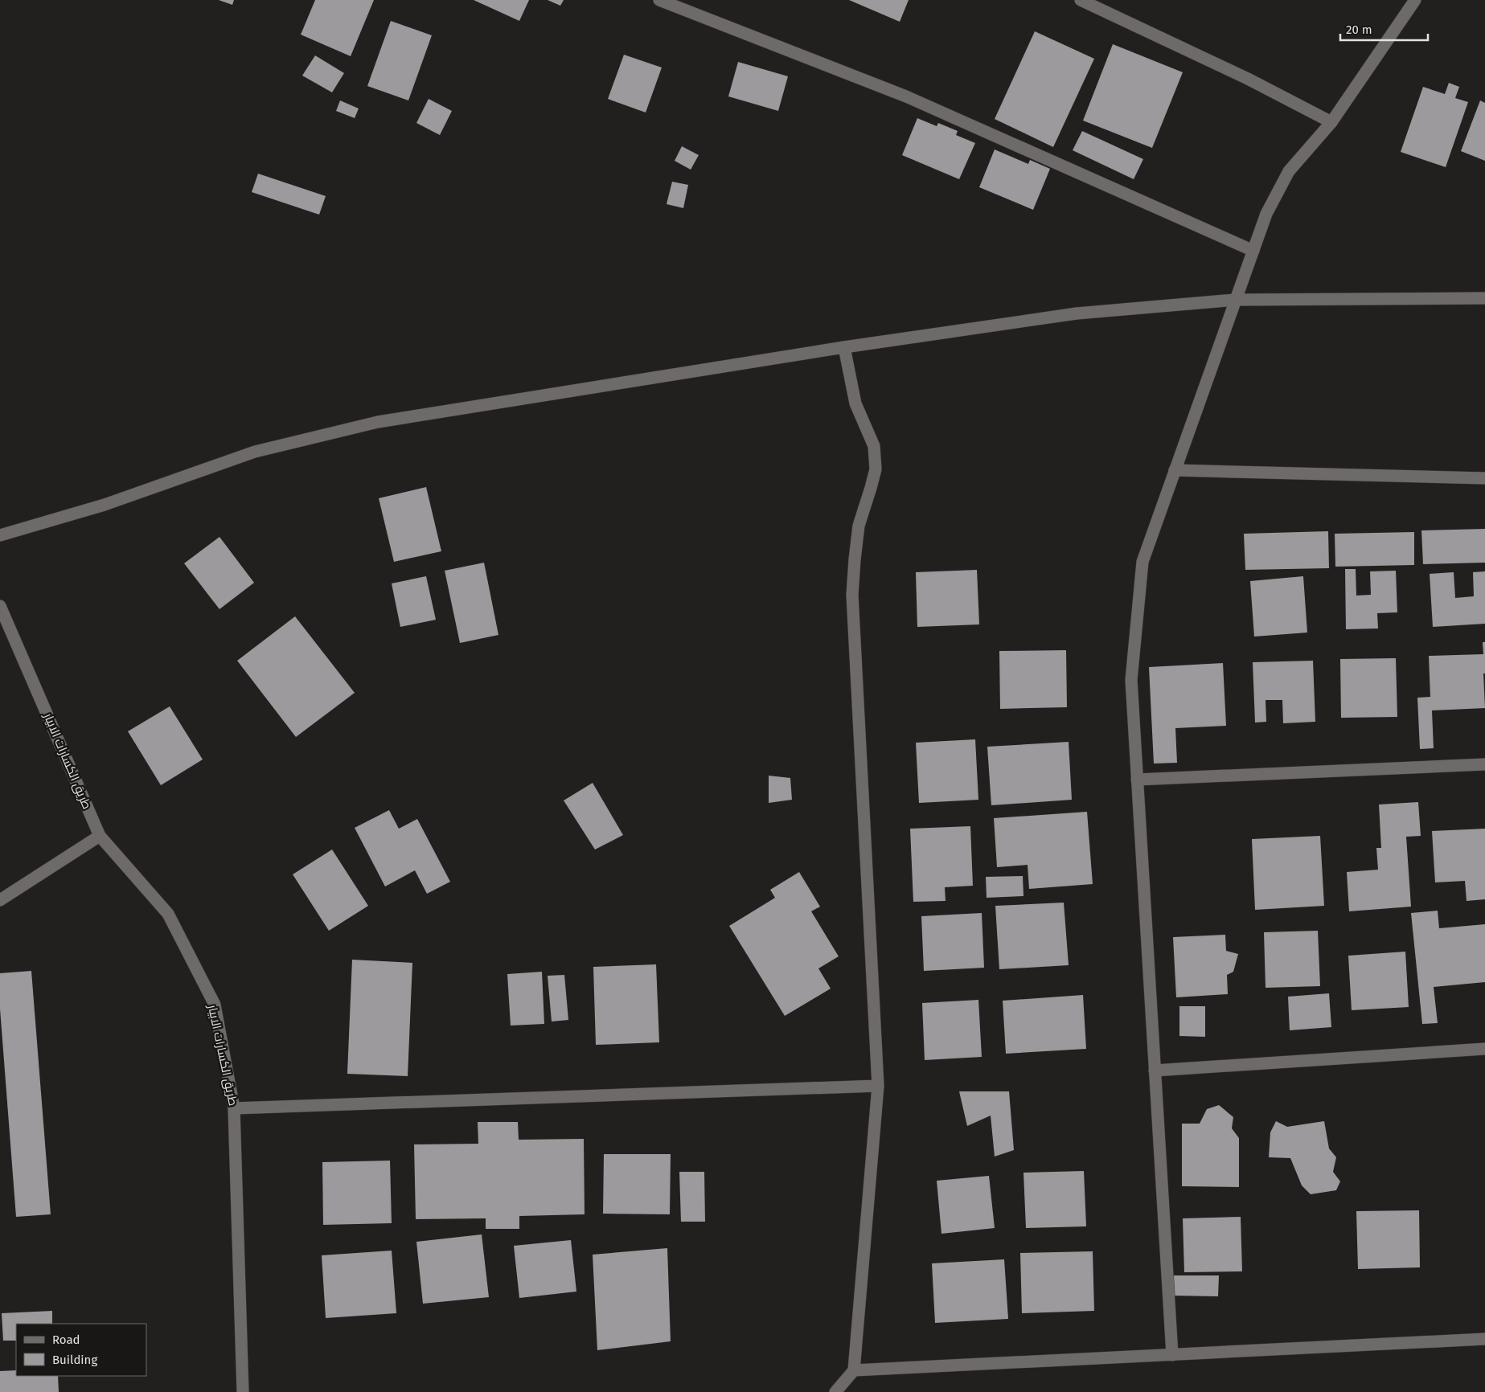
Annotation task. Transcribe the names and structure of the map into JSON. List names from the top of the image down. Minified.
{"streets":{"street":["طريق الكسارات الابيار"]},"legend":["Road","Building"],"scale_bar":"20 m"}
